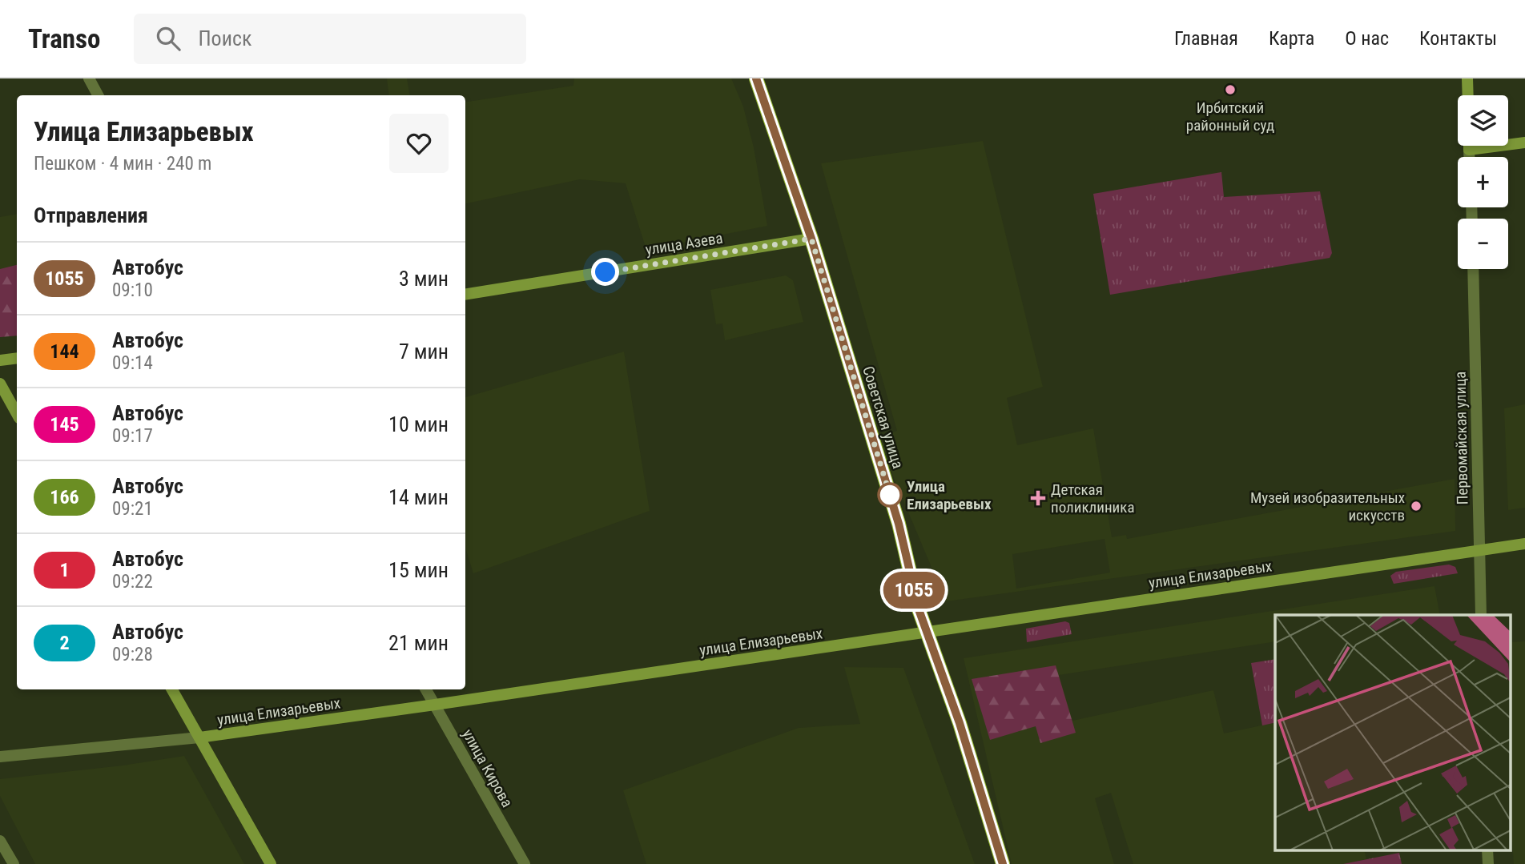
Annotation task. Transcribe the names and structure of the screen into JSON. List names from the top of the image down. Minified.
{"streets":{"main road":["Советская улица"],"street":["улица Азева","Первомайская улица","улица Елизарьевых","улица Кирова"]},"crossings":[["улица Азева","Советская улица"],["Советская улица","улица Елизарьевых"],["Первомайская улица","улица Елизарьевых"],["улица Елизарьевых","улица Кирова"]],"places":{"other":["Ирбитский районный суд","Улица Елизарьевых","Музей изобразительных искусств"],"health":["Детская поликлиника"]},"lines":["bus line 1055"],"page":{"header":"Transo","search":"Поиск","nav":["Главная","Карта","О нас","Контакты"],"on_map":"1055","map_buttons":["+","−"],"heading":[["Улица Елизарьевых","Пешком · 4 мин · 240 m"],"Отправления"],"list":[{"mark":"1055","name":"Автобус","note":"09:10","value":"3 мин"},{"mark":"144","name":"Автобус","note":"09:14","value":"7 мин"},{"mark":"145","name":"Автобус","note":"09:17","value":"10 мин"},{"mark":"166","name":"Автобус","note":"09:21","value":"14 мин"},{"mark":"1","name":"Автобус","note":"09:22","value":"15 мин"},{"mark":"2","name":"Автобус","note":"09:28","value":"21 мин"}]}}
